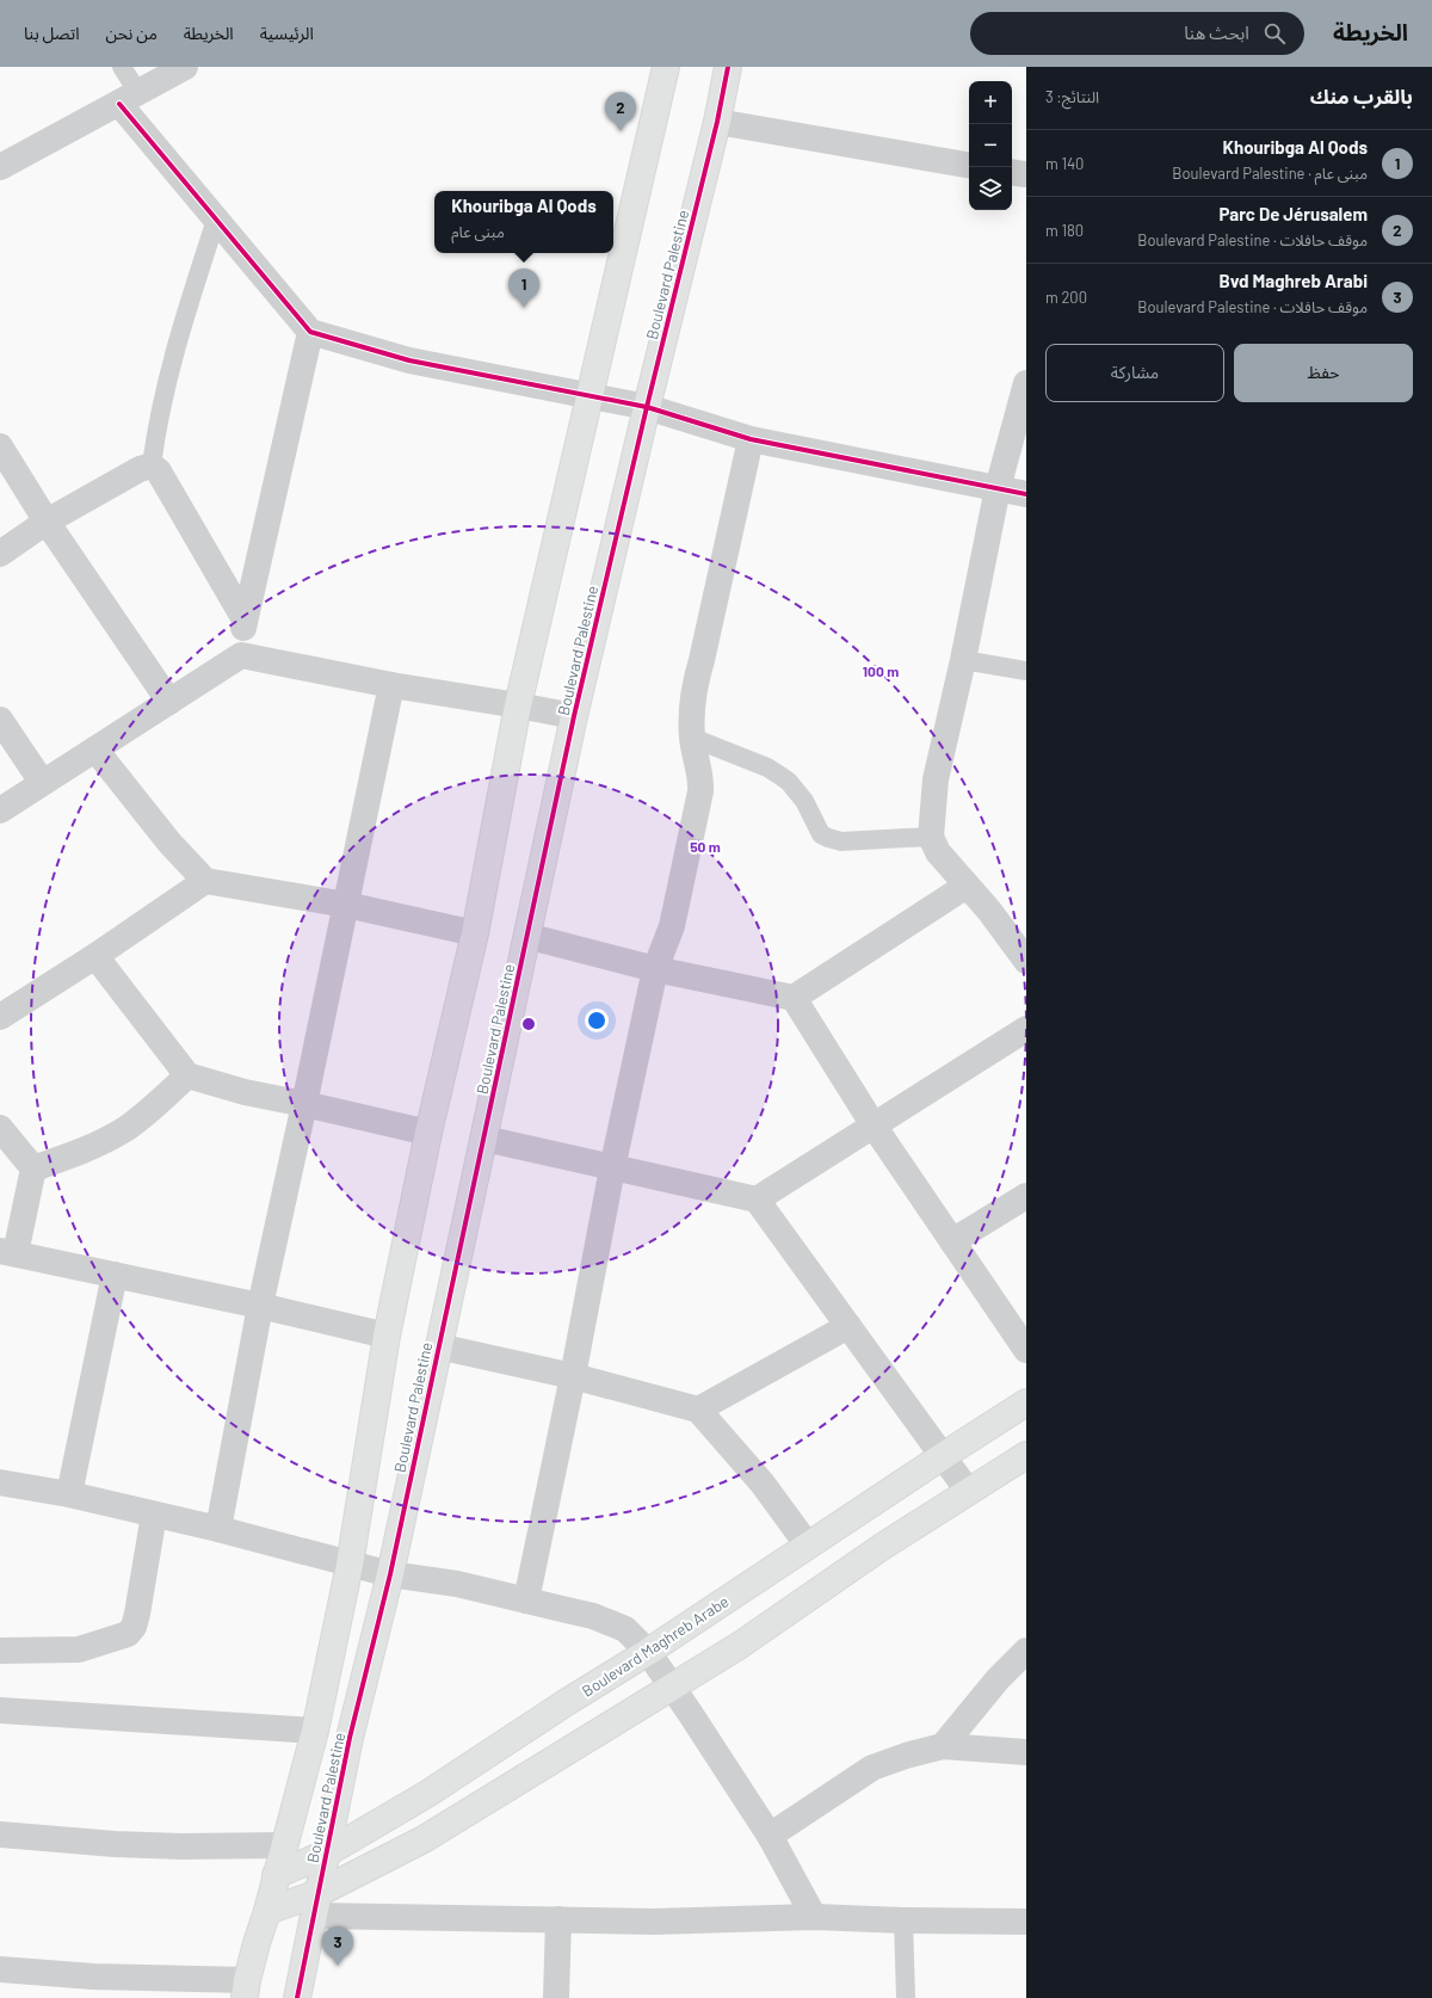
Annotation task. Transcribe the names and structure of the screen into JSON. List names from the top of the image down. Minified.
{"streets":{"street":["Boulevard Palestine","Boulevard Maghreb Arabe"]},"crossings":[["Boulevard Palestine","Boulevard Maghreb Arabe"]],"page":{"header":"الخريطة","search":"ابحث هنا","nav":["الرئيسية","الخريطة","من نحن","اتصل بنا"],"heading":["بالقرب منك","النتائج: 3"],"map_buttons":["+","−"],"pins":["2","1","3"],"list":[{"mark":"1","name":"Khouribga Al Qods","note":"مبنى عام · Boulevard Palestine","value":"140 m"},{"mark":"2","name":"Parc De Jérusalem","note":"موقف حافلات · Boulevard Palestine","value":"180 m"},{"mark":"3","name":"Bvd Maghreb Arabi","note":"موقف حافلات · Boulevard Palestine","value":"200 m"}],"popup":["Khouribga Al Qods","مبنى عام"],"buttons":["حفظ","مشاركة"]},"rings":["100 m","50 m"]}
